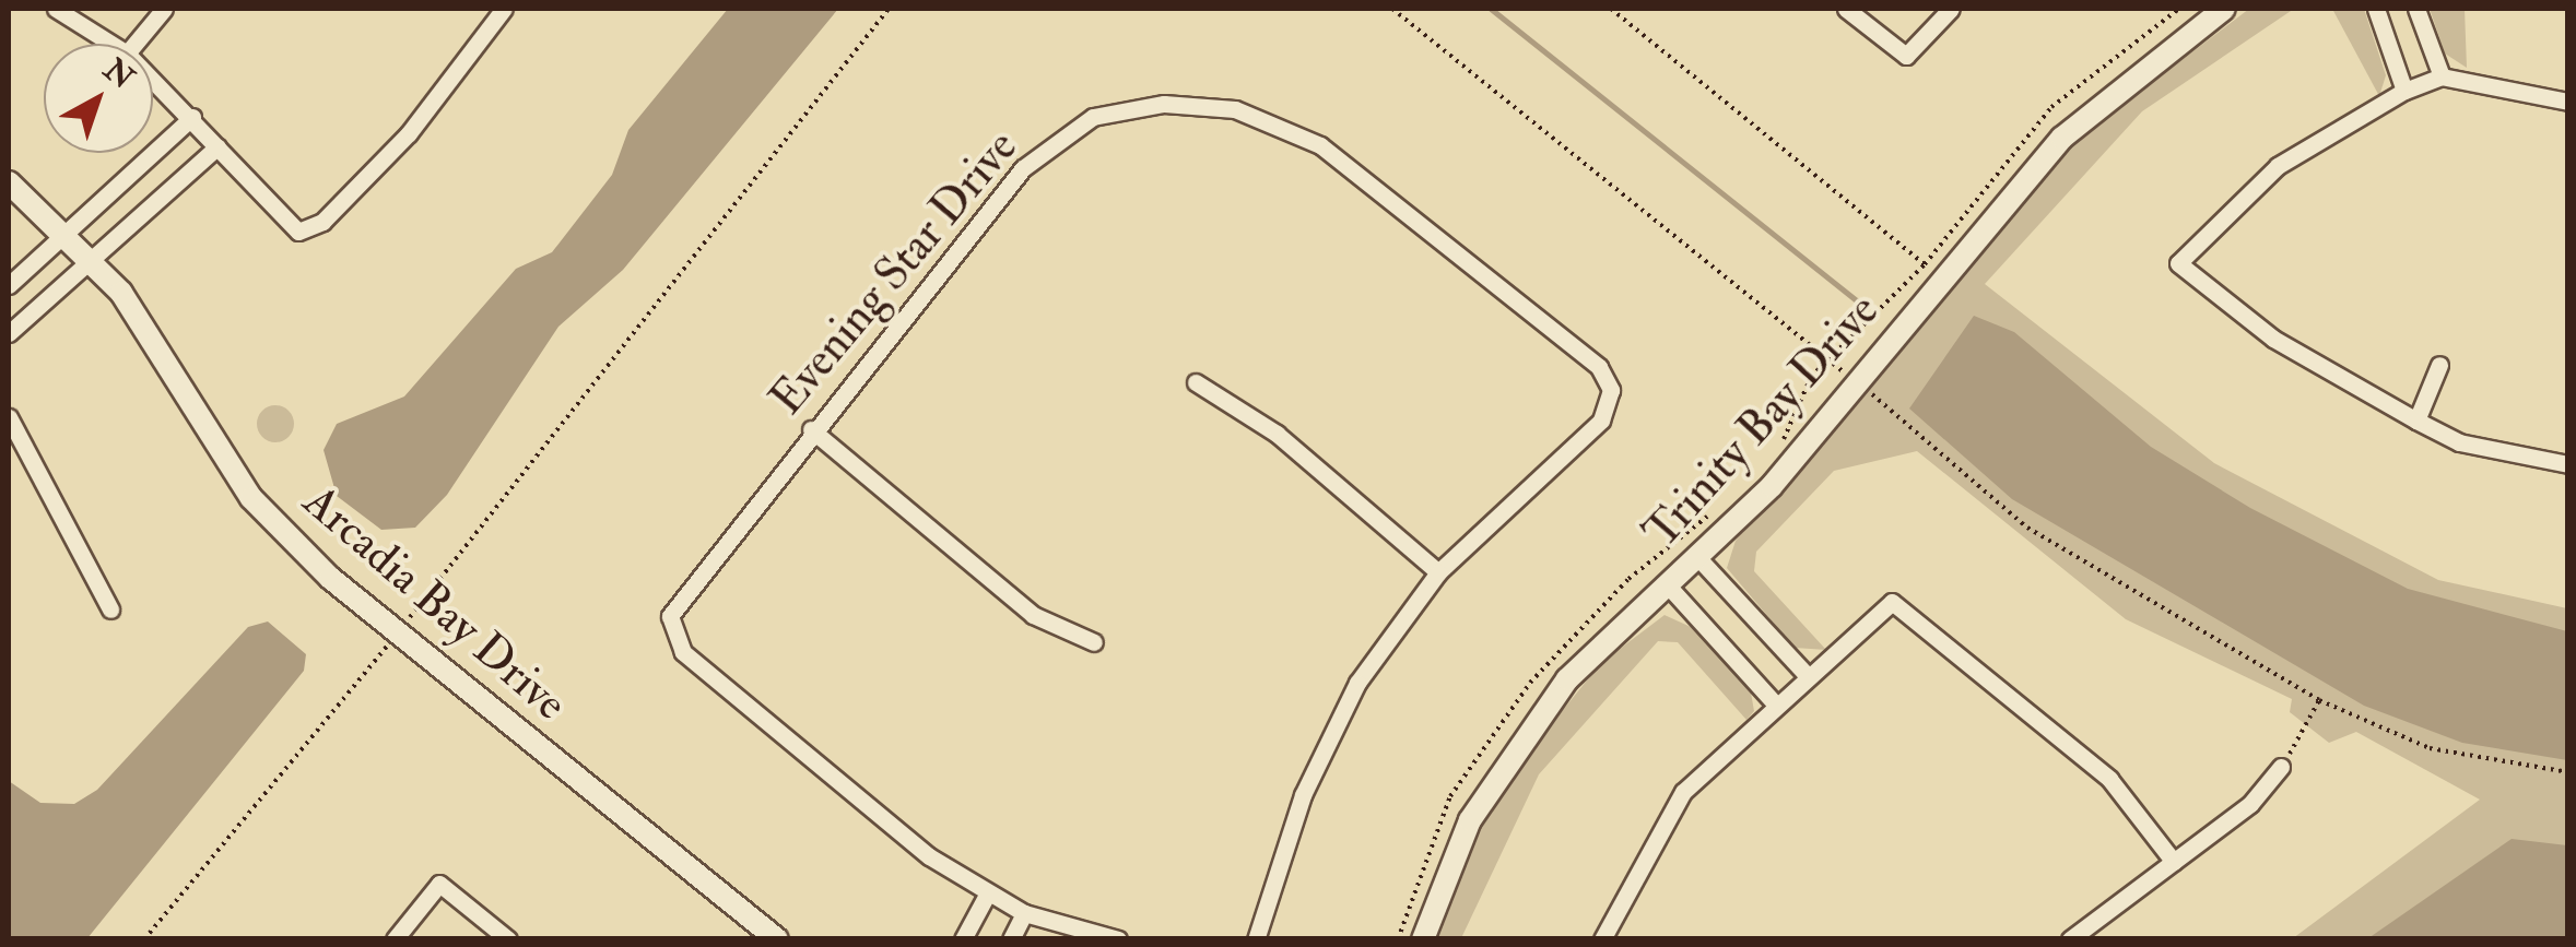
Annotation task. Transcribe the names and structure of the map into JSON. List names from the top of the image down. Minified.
{"streets":{"street":["Evening Star Drive","Trinity Bay Drive","Arcadia Bay Drive"]},"north":"top right"}
